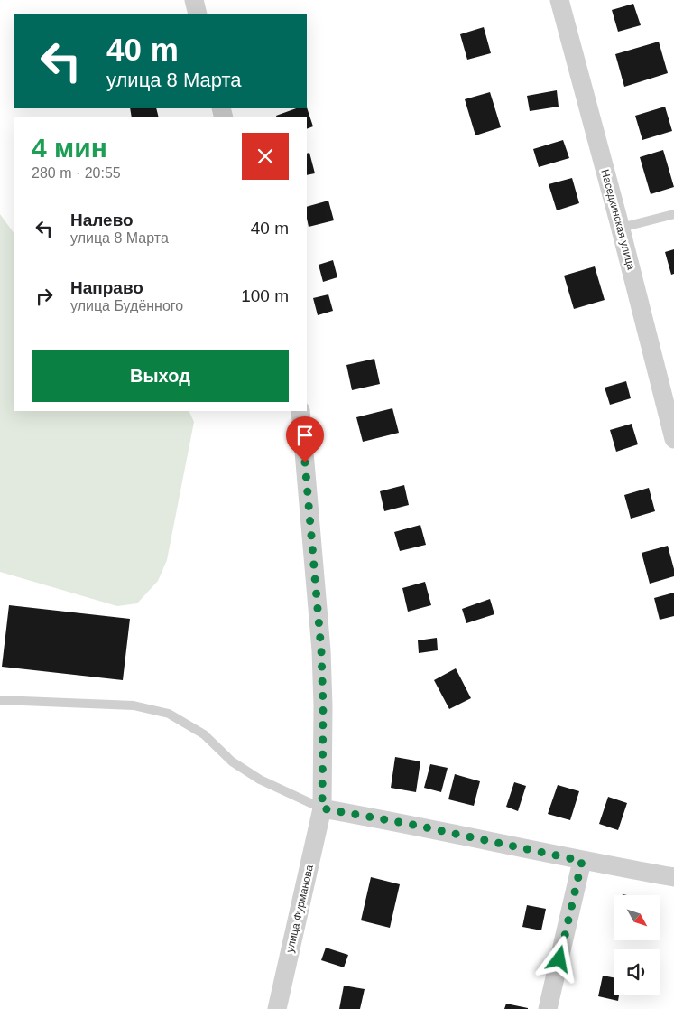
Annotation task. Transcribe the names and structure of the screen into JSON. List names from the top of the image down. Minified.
{"streets":{"street":["Наседкинская улица","улица Фурманова"]},"north":"bottom right","page":{"turn":["40 m","улица 8 Марта"],"heading":["4 мин","280 m · 20:55"],"list":[{"name":"Налево","note":"улица 8 Марта","value":"40 m"},{"name":"Направо","note":"улица Будённого","value":"100 m"}],"buttons":"Выход"}}
